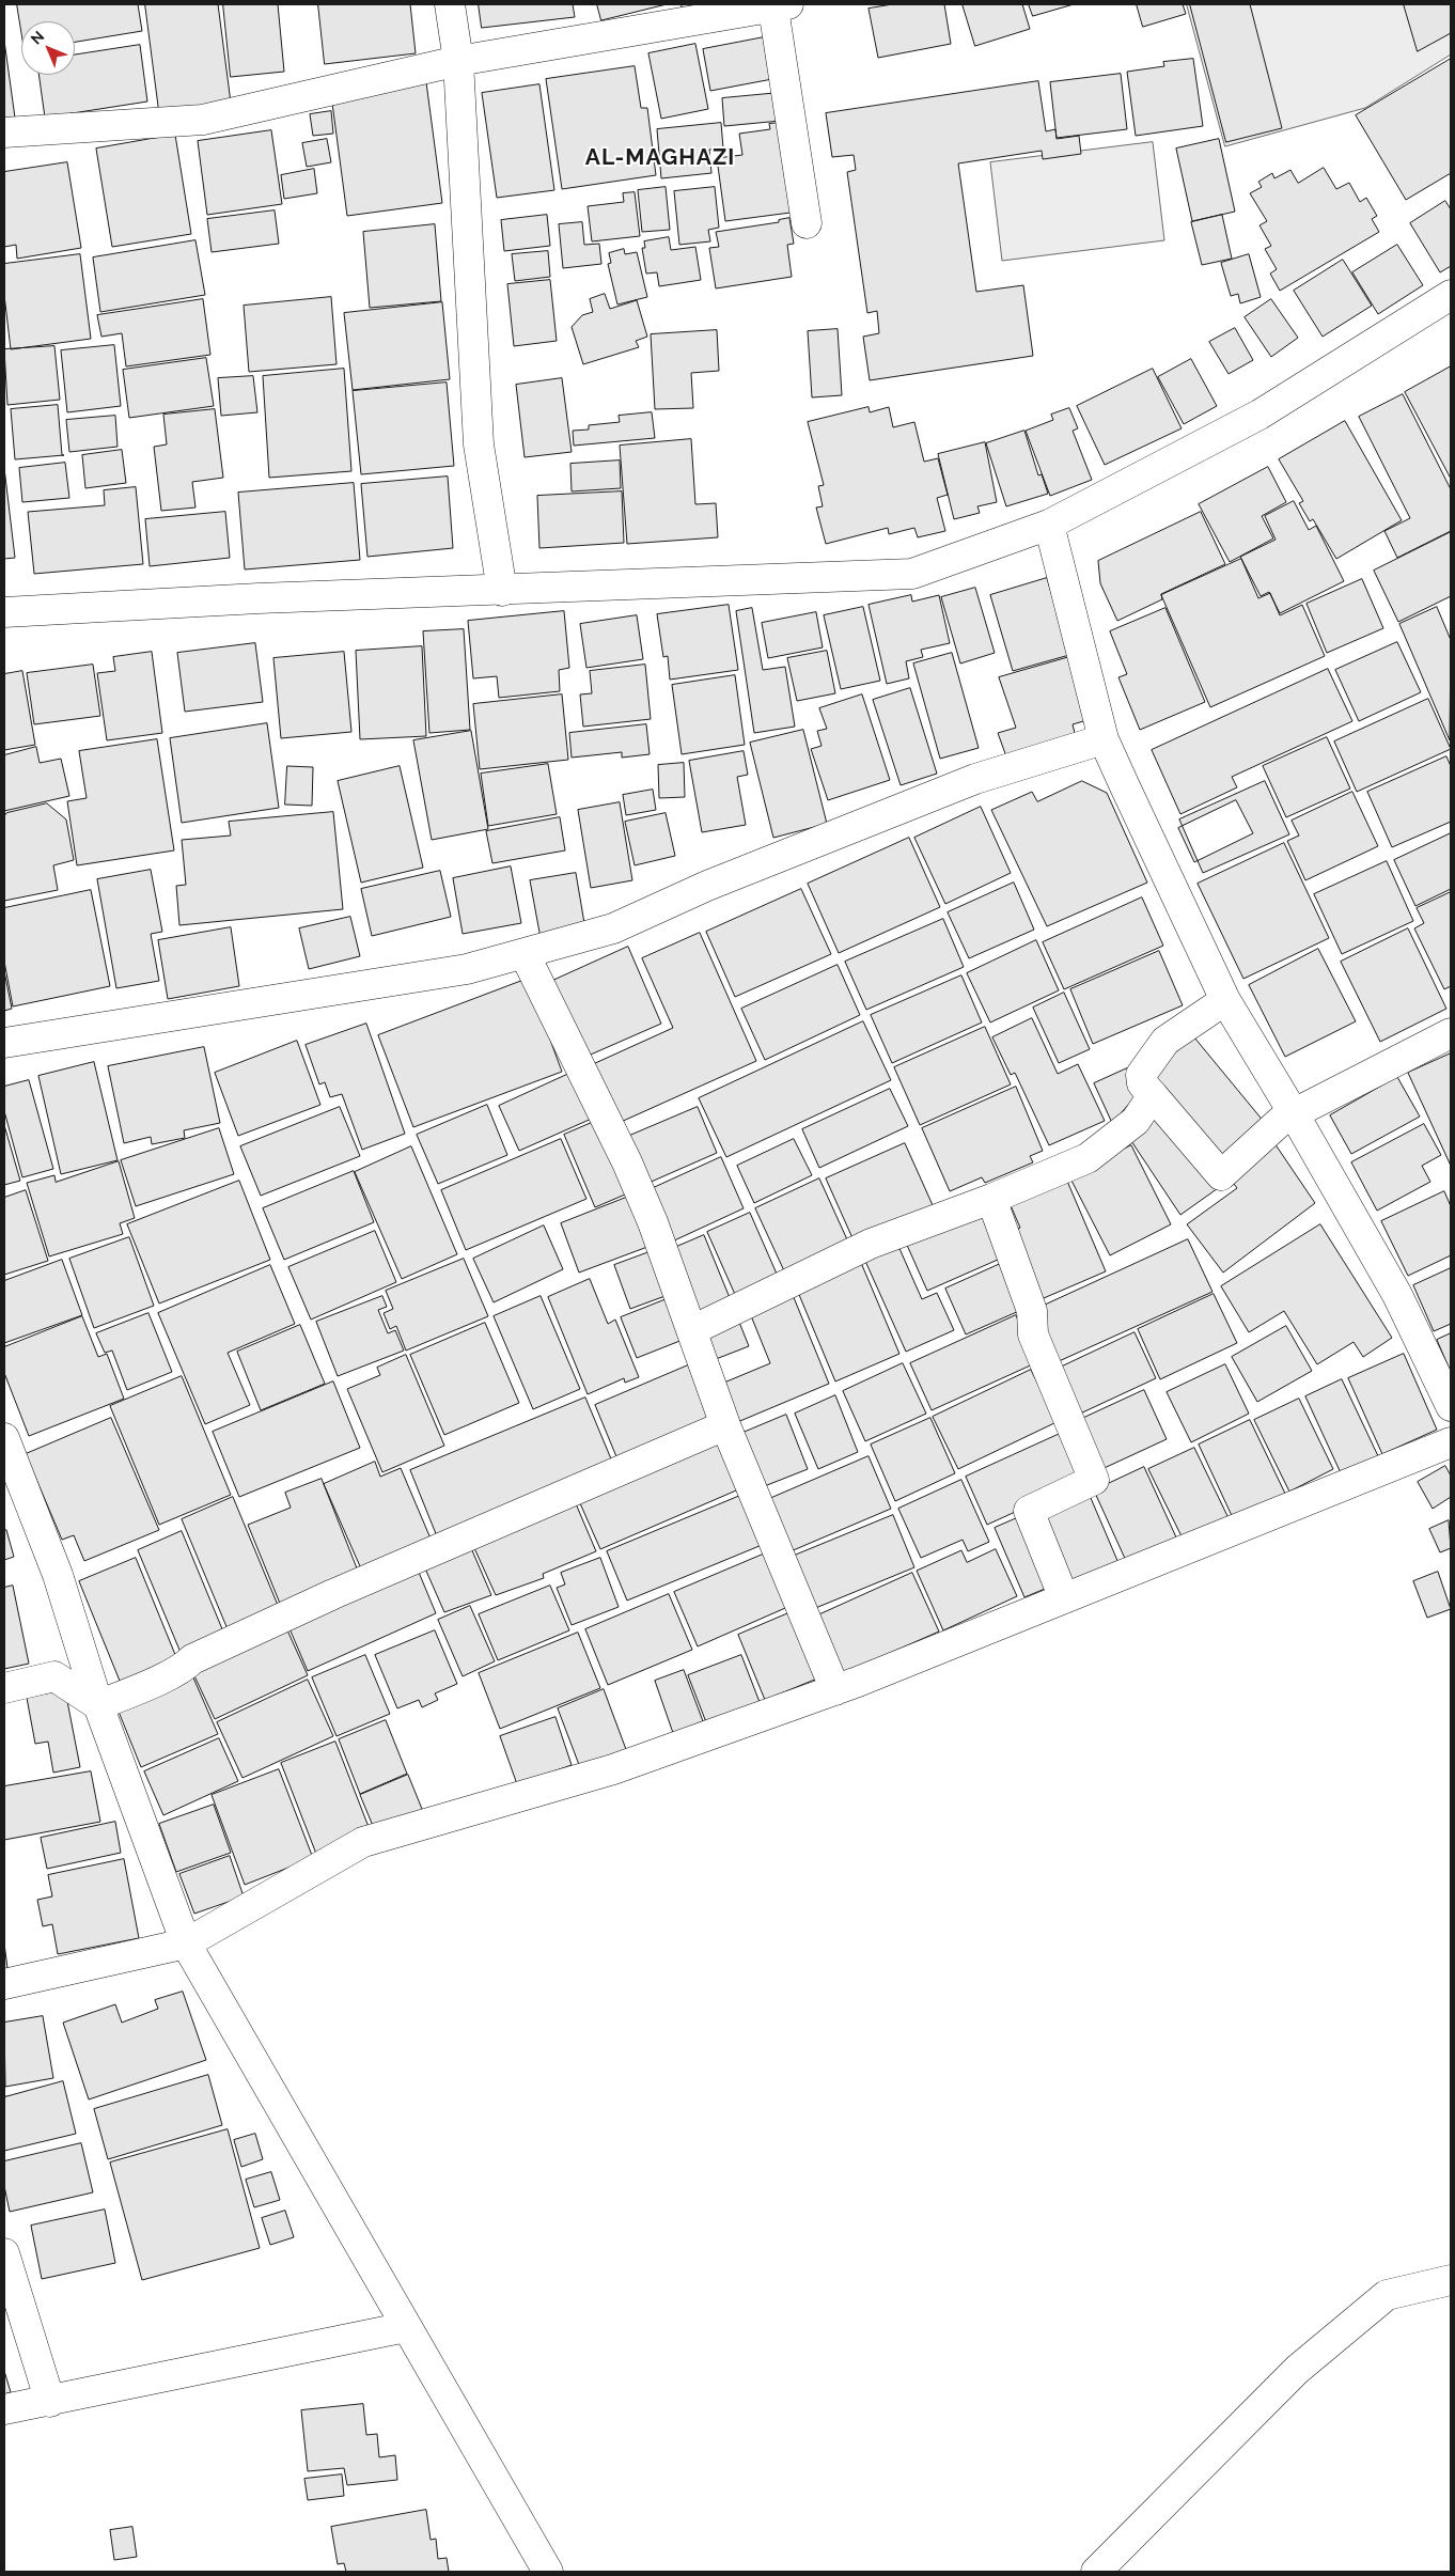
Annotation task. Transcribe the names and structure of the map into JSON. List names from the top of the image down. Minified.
{"districts":["AL-MAGHAZI"],"north":"top left"}
